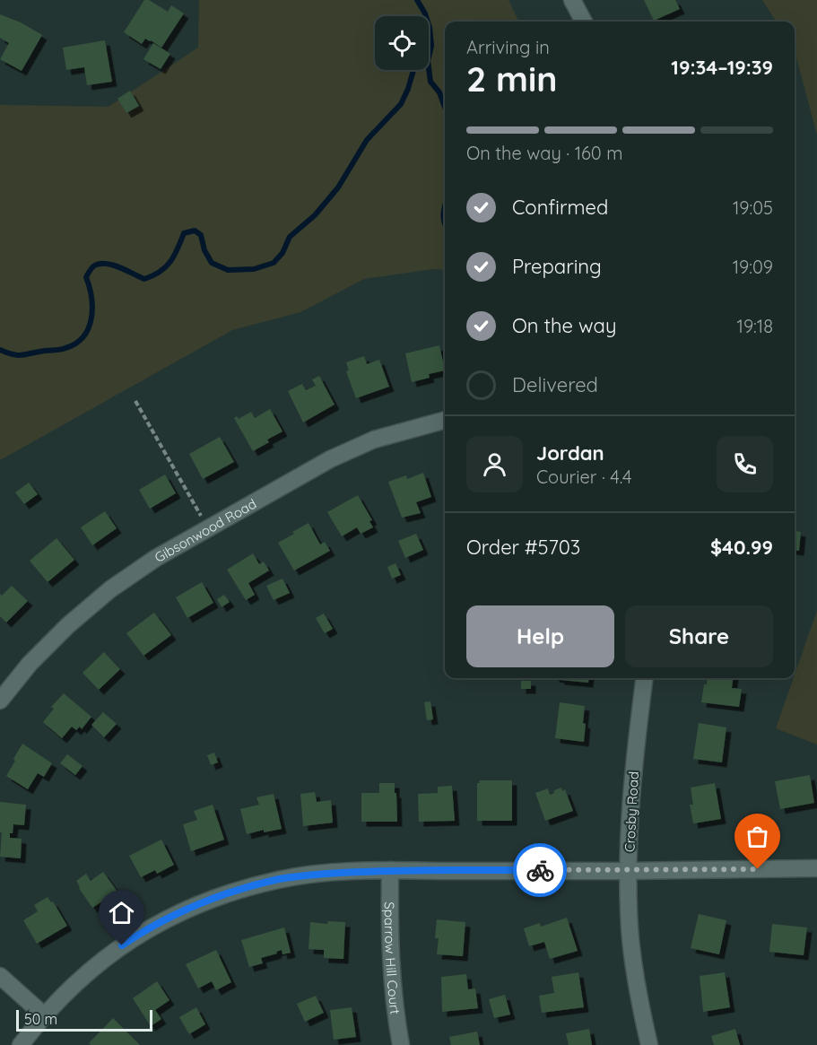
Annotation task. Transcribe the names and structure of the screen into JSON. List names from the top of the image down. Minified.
{"streets":{"street":["Gibsonwood Road","Crosby Road","Sparrow Hill Court"]},"scale_bar":"50 m","page":{"heading":["2 min","Arriving in","19:34–19:39"],"panel":["Jordan","Courier · 4.4","Order #5703","$40.99"],"bar":"On the way · 160 m","list":[["Confirmed","19:05"],["Preparing","19:09"],["On the way","19:18"],"Delivered"],"buttons":["Help","Share"],"scale":"50 m"}}
